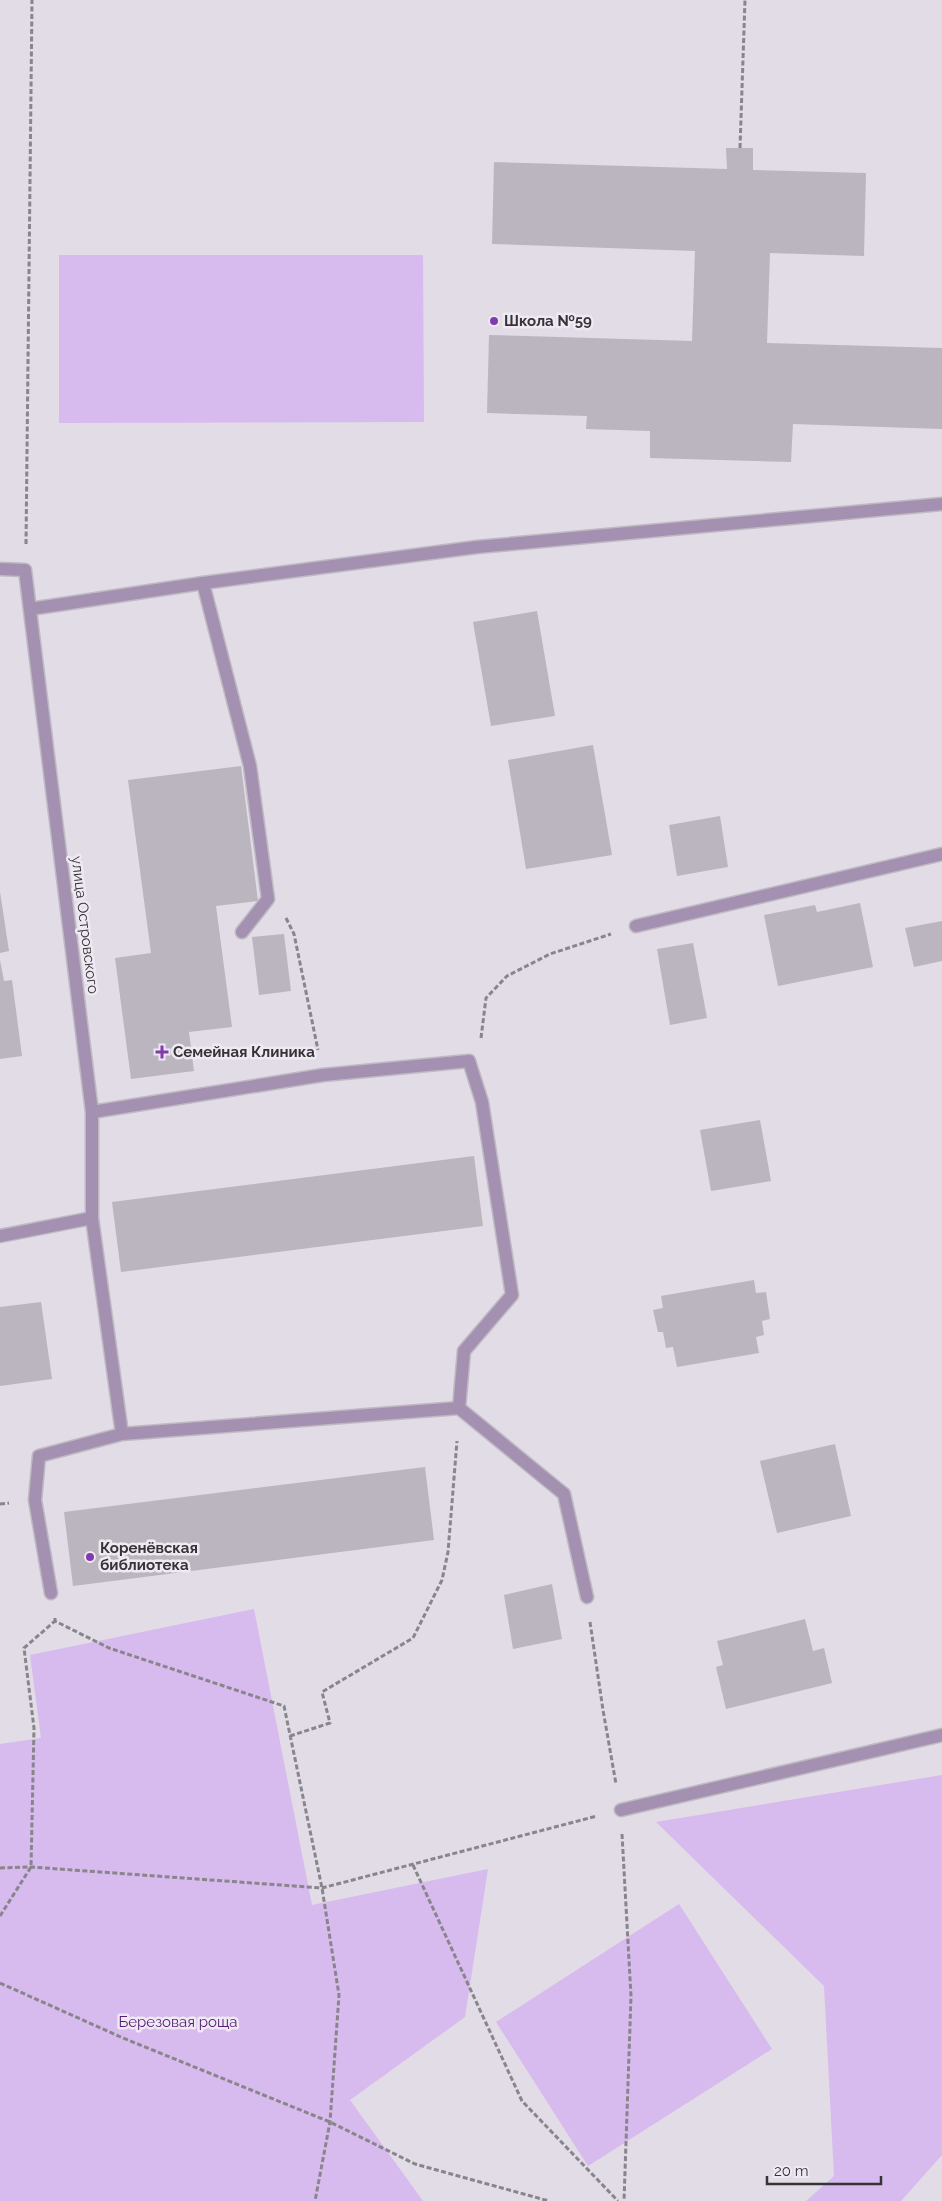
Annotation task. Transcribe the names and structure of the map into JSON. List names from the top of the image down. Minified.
{"streets":{"street":["улица Островского"]},"parks":["Березовая роща"],"places":{"other":["Школа №59","Коренёвская библиотека"],"health":["Семейная Клиника"]},"scale_bar":"20 m"}
